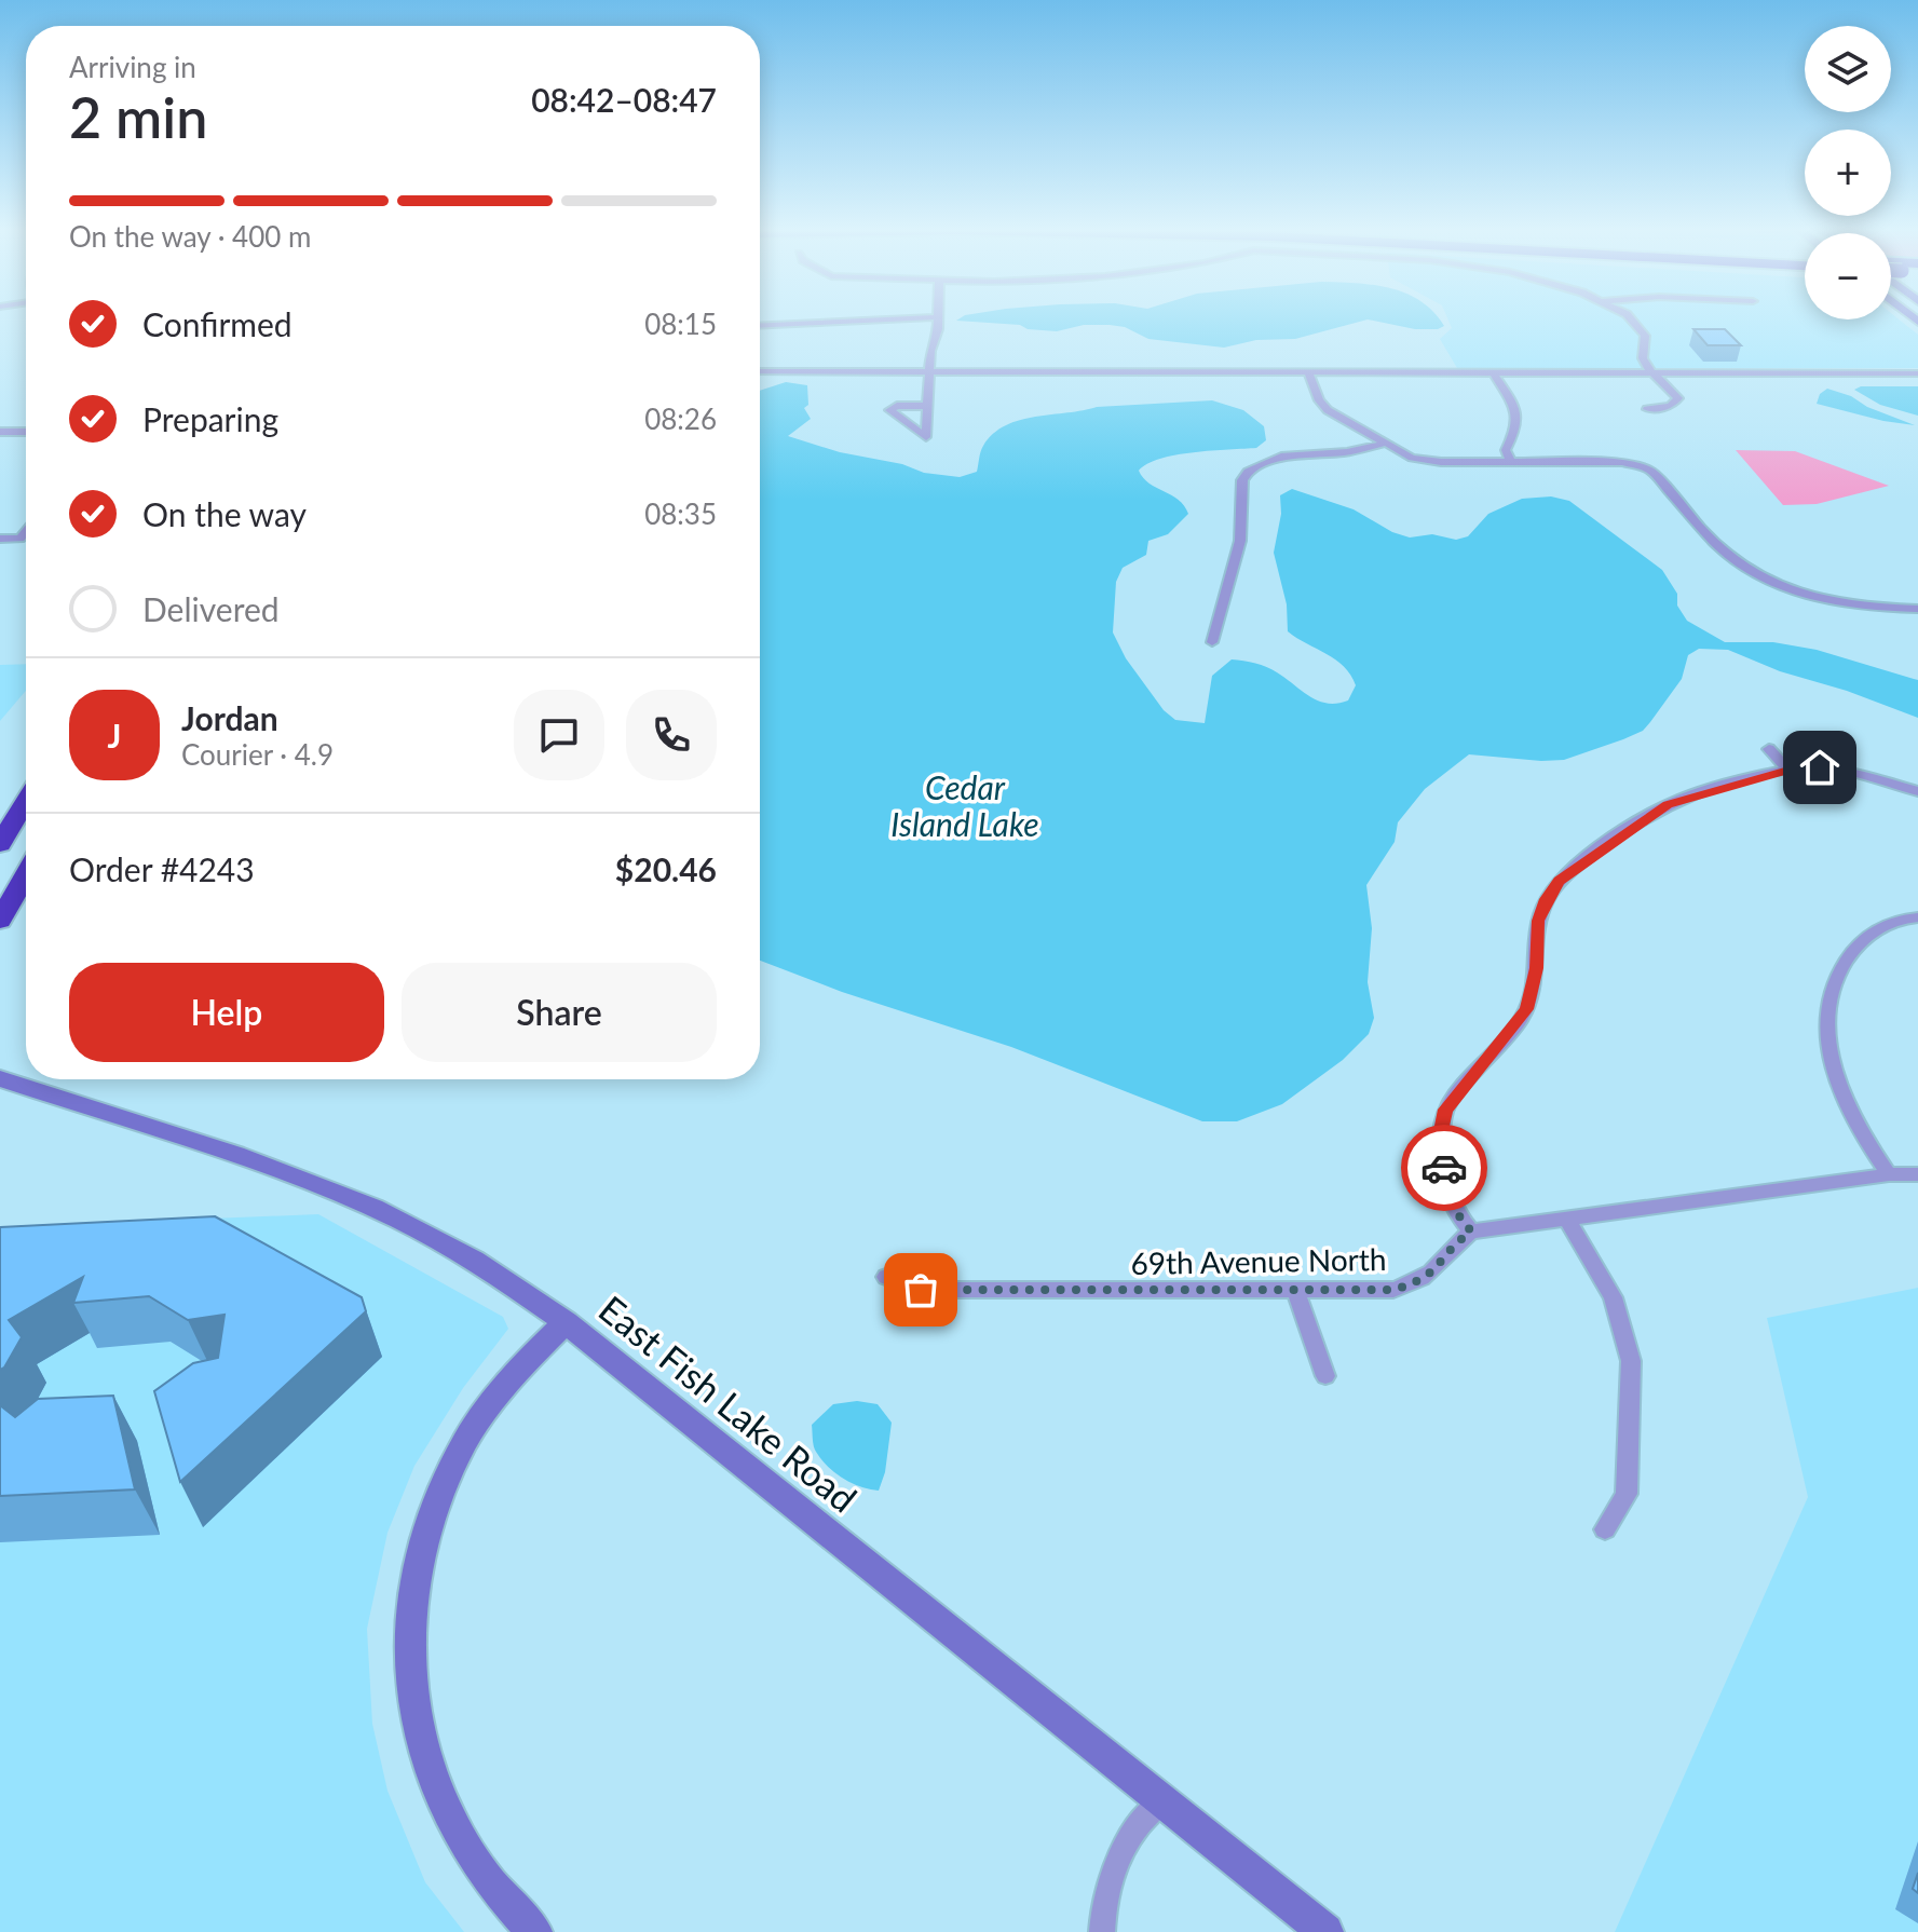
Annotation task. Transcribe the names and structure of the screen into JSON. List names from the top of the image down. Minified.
{"streets":{"street":["69th Avenue North","East Fish Lake Road"]},"water":["Cedar Island Lake"],"page":{"map_buttons":["+","−"],"heading":["2 min","Arriving in","08:42–08:47"],"panel":["Jordan","Courier · 4.9","Order #4243","$20.46"],"bar":"On the way · 400 m","list":[["Confirmed","08:15"],["Preparing","08:26"],["On the way","08:35"],"Delivered"],"round":"J","buttons":["Help","Share"]}}
